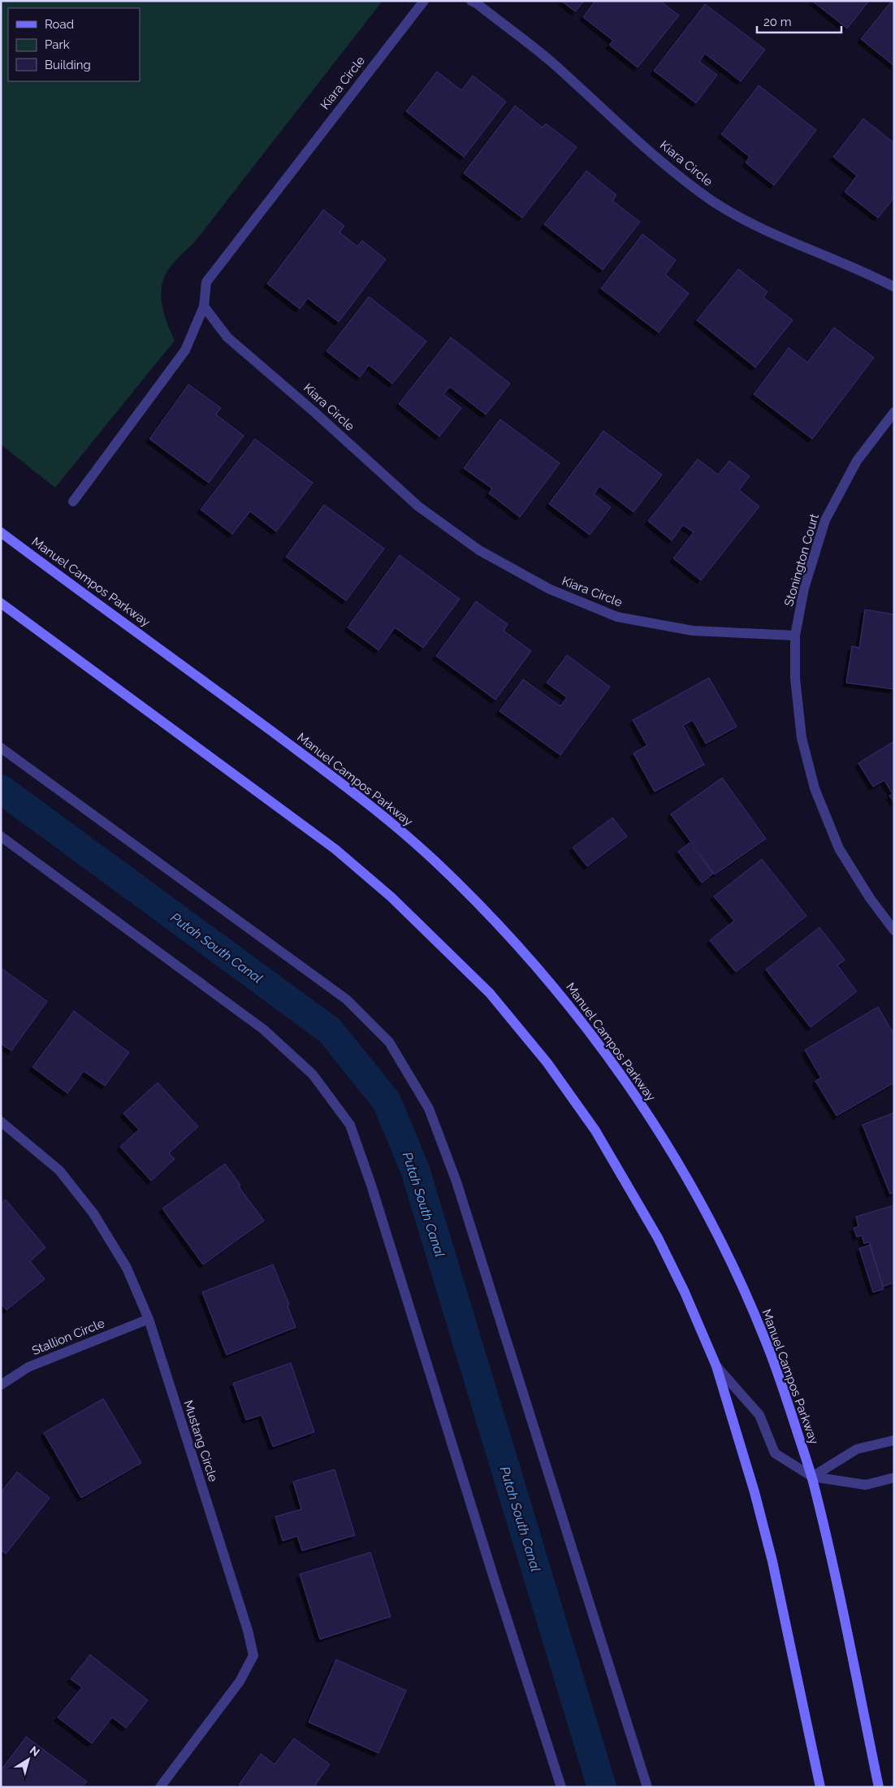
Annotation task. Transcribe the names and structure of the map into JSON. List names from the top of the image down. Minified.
{"streets":{"main road":["Manuel Campos Parkway"],"street":["Kiara Circle","Stonington Court","Stallion Circle","Mustang Circle"]},"crossings":[["Kiara Circle","Stonington Court"],["Stallion Circle","Mustang Circle"]],"water":["Putah South Canal"],"legend":["Road","Park","Building"],"scale_bar":"20 m","north":"top right"}
